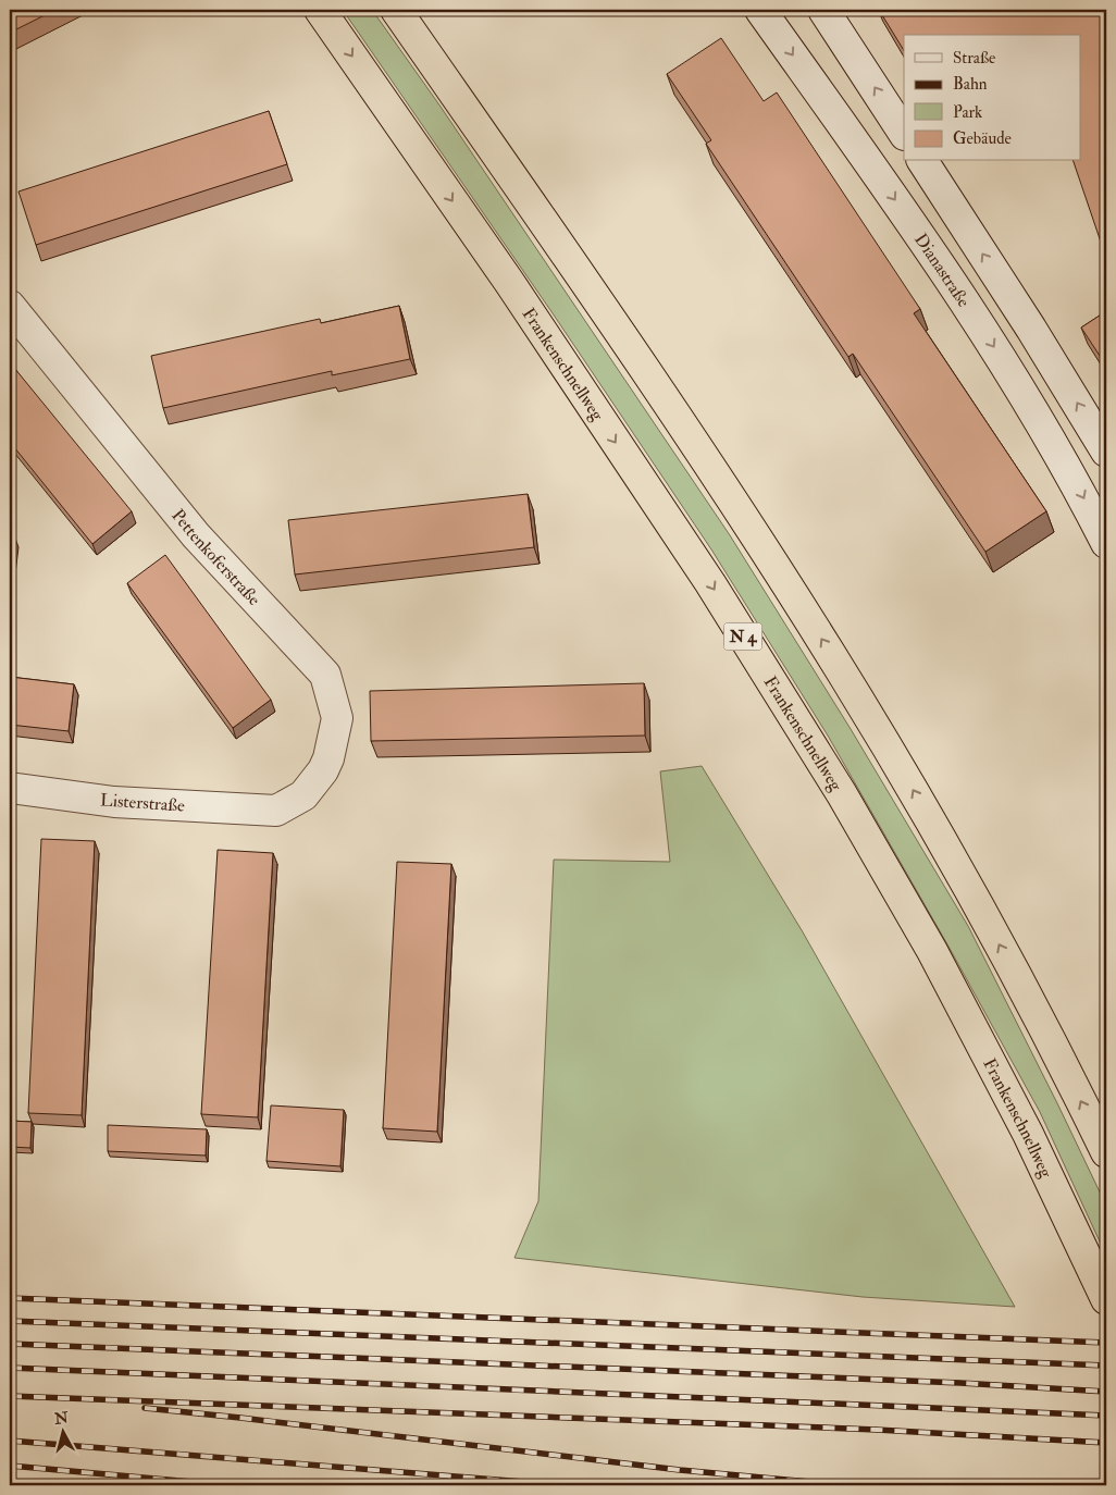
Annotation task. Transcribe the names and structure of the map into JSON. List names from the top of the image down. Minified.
{"streets":{"highway":["Frankenschnellweg","N 4"],"main road":["Dianastraße","Pettenkoferstraße","Listerstraße"]},"crossings":[["Pettenkoferstraße","Listerstraße"]],"legend":["Straße","Bahn","Park","Gebäude"],"north":"top"}
